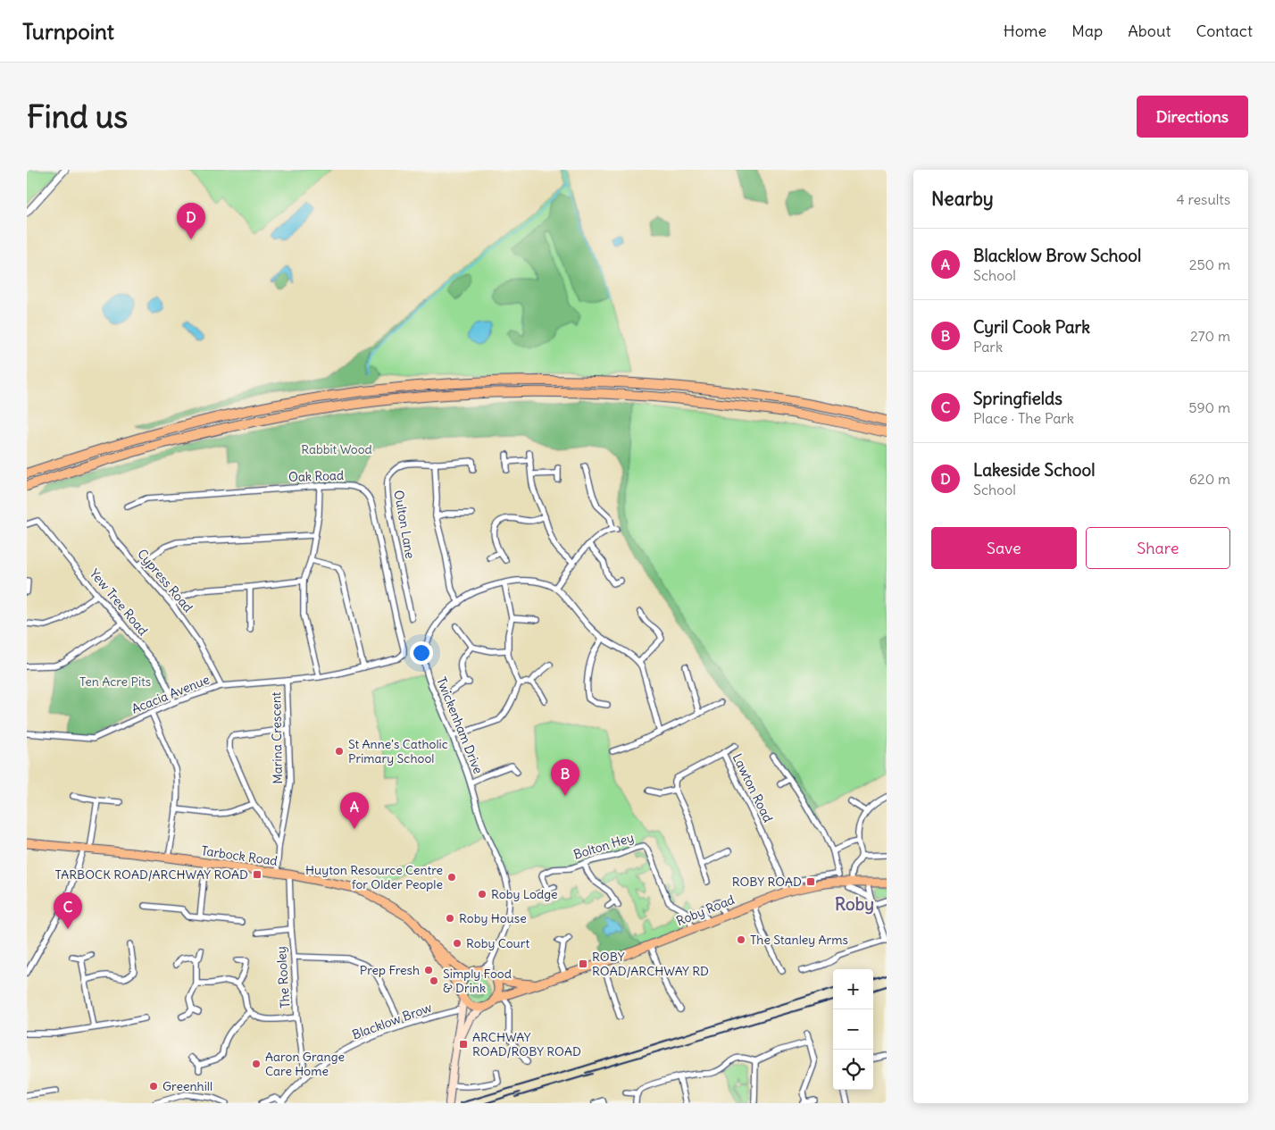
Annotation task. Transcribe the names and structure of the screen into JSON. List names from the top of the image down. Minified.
{"streets":{"main road":["Tarbock Road","Roby Road"],"street":["Oak Road","Oulton Lane","Cypress Road","Yew Tree Road","Acacia Avenue","Twickenham Drive","Marina Crescent","Lawton Road","Bolton Hey","The Rooley","Blacklow Brow"]},"crossings":[["Oak Road","Acacia Avenue"],["Cypress Road","Acacia Avenue"],["Yew Tree Road","Acacia Avenue"],["Acacia Avenue","Marina Crescent"],["Twickenham Drive","Tarbock Road"],["Twickenham Drive","Roby Road"],["Marina Crescent","Tarbock Road"],["Lawton Road","Roby Road"],["Bolton Hey","Roby Road"],["Tarbock Road","Roby Road"],["Tarbock Road","The Rooley"],["The Rooley","Blacklow Brow"]],"districts":["Roby"],"parks":["Rabbit Wood","Ten Acre Pits"],"places":{"other":["St Anne's Catholic Primary School","Huyton Resource Centre for Older People","Roby Lodge","Roby House","The Stanley Arms","Roby Court","Prep Fresh","Simply Food & Drink","Aaron Grange Care Home","Greenhill"],"transit":["TARBOCK ROAD/ARCHWAY ROAD","ROBY ROAD","ROBY ROAD/ARCHWAY RD","ARCHWAY ROAD/ROBY ROAD"]},"page":{"header":"Turnpoint","nav":["Home","Map","About","Contact"],"buttons":["Directions",["Save","Share"]],"title":"Find us","heading":["Nearby","4 results"],"pins":["D","B","A","C"],"list":[{"mark":"A","name":"Blacklow Brow School","note":"School","value":"250 m"},{"mark":"B","name":"Cyril Cook Park","note":"Park","value":"270 m"},{"mark":"C","name":"Springfields","note":"Place · The Park","value":"590 m"},{"mark":"D","name":"Lakeside School","note":"School","value":"620 m"}],"map_buttons":["+","−"]}}
